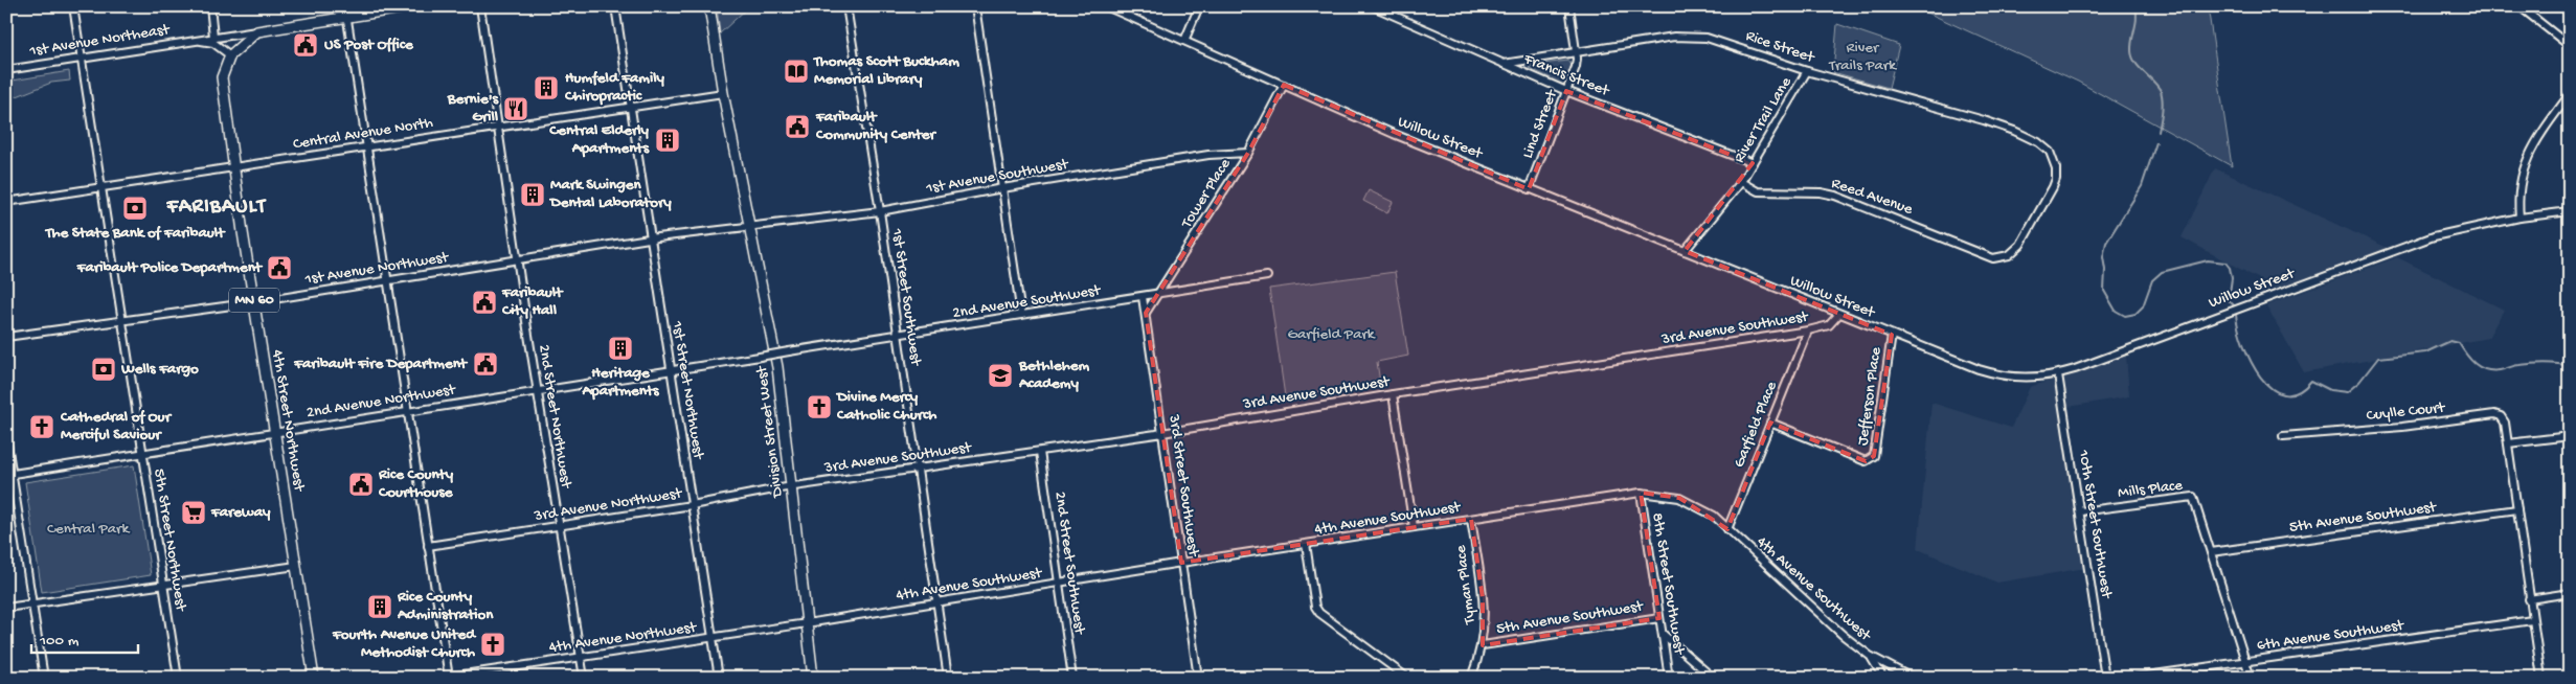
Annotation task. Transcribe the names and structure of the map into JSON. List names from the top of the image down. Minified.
{"streets":{"main road":["1st Avenue Northeast","MN 60","4th Street Northwest","Division Street West"],"street":["Rice Street","Francis Street","River Trail Lane","Lind Street","Central Avenue North","Willow Street","1st Avenue Southwest","Tower Place","Reed Avenue","1st Avenue Northwest","1st Street Southwest","2nd Avenue Southwest","3rd Avenue Southwest","1st Street Northwest","Jefferson Place","2nd Avenue Northwest","Cuylle Court","2nd Street Northwest","Garfield Place","3rd Street Southwest","Mills Place","3rd Avenue Northwest","5th Avenue Southwest","4th Avenue Southwest","10th Street Southwest","5th Street Northwest","2nd Street Southwest","8th Street Southwest","Tyman Place","6th Avenue Southwest","4th Avenue Northwest"]},"crossings":[["1st Avenue Northeast","MN 60"],["1st Avenue Northeast","5th Street Northwest"],["Rice Street","Francis Street"],["Rice Street","River Trail Lane"],["Rice Street","Lind Street"],["Rice Street","Reed Avenue"],["Francis Street","River Trail Lane"],["Francis Street","Lind Street"],["River Trail Lane","Reed Avenue"],["Lind Street","Willow Street"],["Central Avenue North","MN 60"],["Central Avenue North","1st Street Northwest"],["Central Avenue North","2nd Street Northwest"],["Central Avenue North","4th Street Northwest"],["Central Avenue North","Division Street West"],["Central Avenue North","5th Street Northwest"],["Willow Street","Tower Place"],["Willow Street","3rd Avenue Southwest"],["Willow Street","Jefferson Place"],["Willow Street","10th Street Southwest"],["1st Avenue Southwest","Tower Place"],["1st Avenue Southwest","1st Avenue Northwest"],["1st Avenue Southwest","1st Street Southwest"],["1st Avenue Southwest","Division Street West"],["Tower Place","2nd Avenue Southwest"],["Tower Place","3rd Street Southwest"],["1st Avenue Northwest","1st Street Northwest"],["1st Avenue Northwest","2nd Street Northwest"],["1st Avenue Northwest","4th Street Northwest"],["1st Avenue Northwest","Division Street West"],["1st Avenue Northwest","5th Street Northwest"],["1st Street Southwest","2nd Avenue Southwest"],["1st Street Southwest","3rd Avenue Southwest"],["1st Street Southwest","4th Avenue Southwest"],["MN 60","4th Street Northwest"],["2nd Avenue Southwest","2nd Avenue Northwest"],["2nd Avenue Southwest","3rd Street Southwest"],["3rd Avenue Southwest","Garfield Place"],["3rd Avenue Southwest","Division Street West"],["3rd Avenue Southwest","3rd Street Southwest"],["3rd Avenue Southwest","3rd Avenue Northwest"],["3rd Avenue Southwest","2nd Street Southwest"],["1st Street Northwest","2nd Avenue Northwest"],["1st Street Northwest","3rd Avenue Northwest"],["1st Street Northwest","4th Avenue Northwest"],["Jefferson Place","Garfield Place"],["2nd Avenue Northwest","2nd Street Northwest"],["2nd Avenue Northwest","4th Street Northwest"],["2nd Avenue Northwest","5th Street Northwest"],["Cuylle Court","5th Avenue Southwest"],["Cuylle Court","6th Avenue Southwest"],["2nd Street Northwest","3rd Avenue Northwest"],["2nd Street Northwest","4th Avenue Northwest"],["Garfield Place","4th Avenue Southwest"],["Division Street West","3rd Avenue Northwest"],["Division Street West","4th Avenue Southwest"],["Division Street West","4th Avenue Northwest"],["3rd Street Southwest","4th Avenue Southwest"],["Mills Place","5th Avenue Southwest"],["Mills Place","10th Street Southwest"],["5th Avenue Southwest","8th Street Southwest"],["5th Avenue Southwest","Tyman Place"],["4th Avenue Southwest","2nd Street Southwest"],["4th Avenue Southwest","8th Street Southwest"],["4th Avenue Southwest","Tyman Place"],["4th Avenue Southwest","4th Avenue Northwest"]],"districts":["FARIBAULT"],"parks":["River Trails Park","Garfield Park","Central Park"],"places":{"public building":["US Post Office","Faribault Community Center","Faribault Police Department","Faribault City Hall","Faribault Fire Department","Rice County Courthouse"],"library":["Thomas Scott Buckham Memorial Library"],"building":["Humfeld Family Chiropractic","Central Elderly Apartments","Mark Swingen Dental Laboratory","Heritage Apartments","Rice County Administration"],"restaurant":["Bernie's Grill"],"bank":["The State Bank of Faribault","Wells Fargo"],"school or university":["Bethlehem Academy"],"church":["Divine Mercy Catholic Church","Cathedral of Our Merciful Saviour","Fourth Avenue United Methodist Church"],"supermarket":["Fareway"]},"scale_bar":"100 m"}
